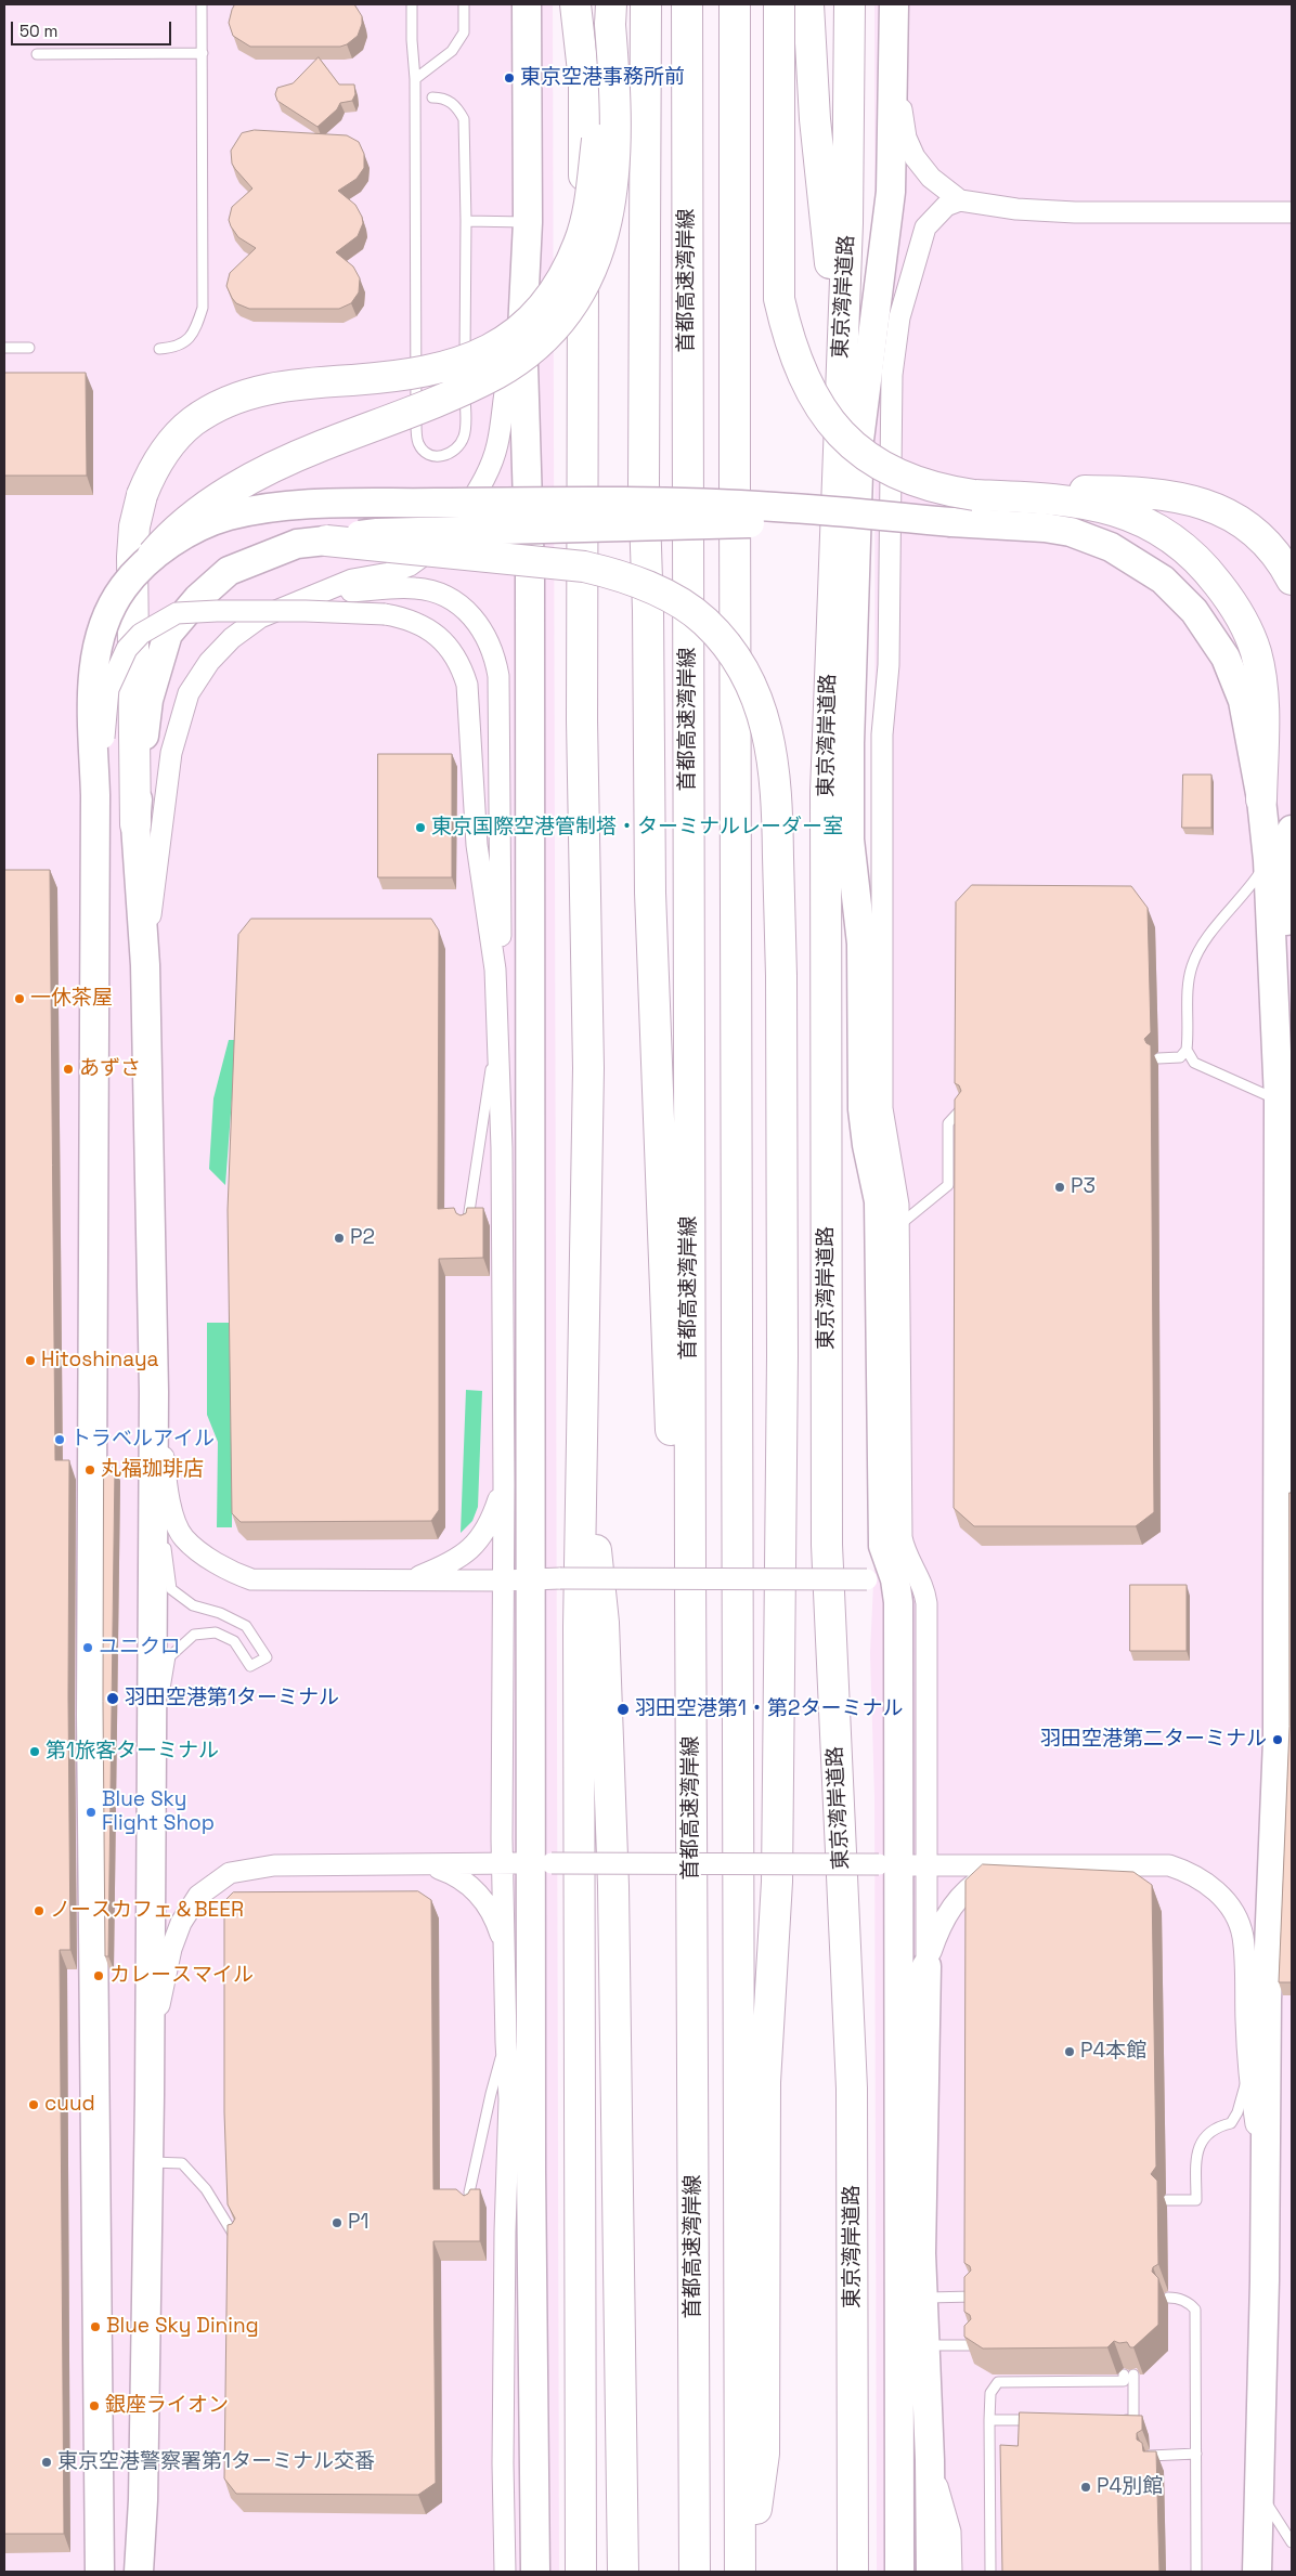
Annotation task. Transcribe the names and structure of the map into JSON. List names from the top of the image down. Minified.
{"streets":{"highway":["首都高速湾岸線","東京湾岸道路"]},"places":["東京空港事務所前","東京国際空港管制塔・ターミナルレーダー室","一休茶屋","あずさ","P3","P2","Hitoshinaya","トラベルアイル","丸福珈琲店","ユニクロ","羽田空港第1ターミナル","羽田空港第1・第2ターミナル","羽田空港第二ターミナル","第1旅客ターミナル","Blue Sky Flight Shop","ノースカフェ＆BEER","カレースマイル","P4本館","cuud","P1","Blue Sky Dining","銀座ライオン","東京空港警察署第1ターミナル交番","P4別館"],"scale_bar":"50 m"}
